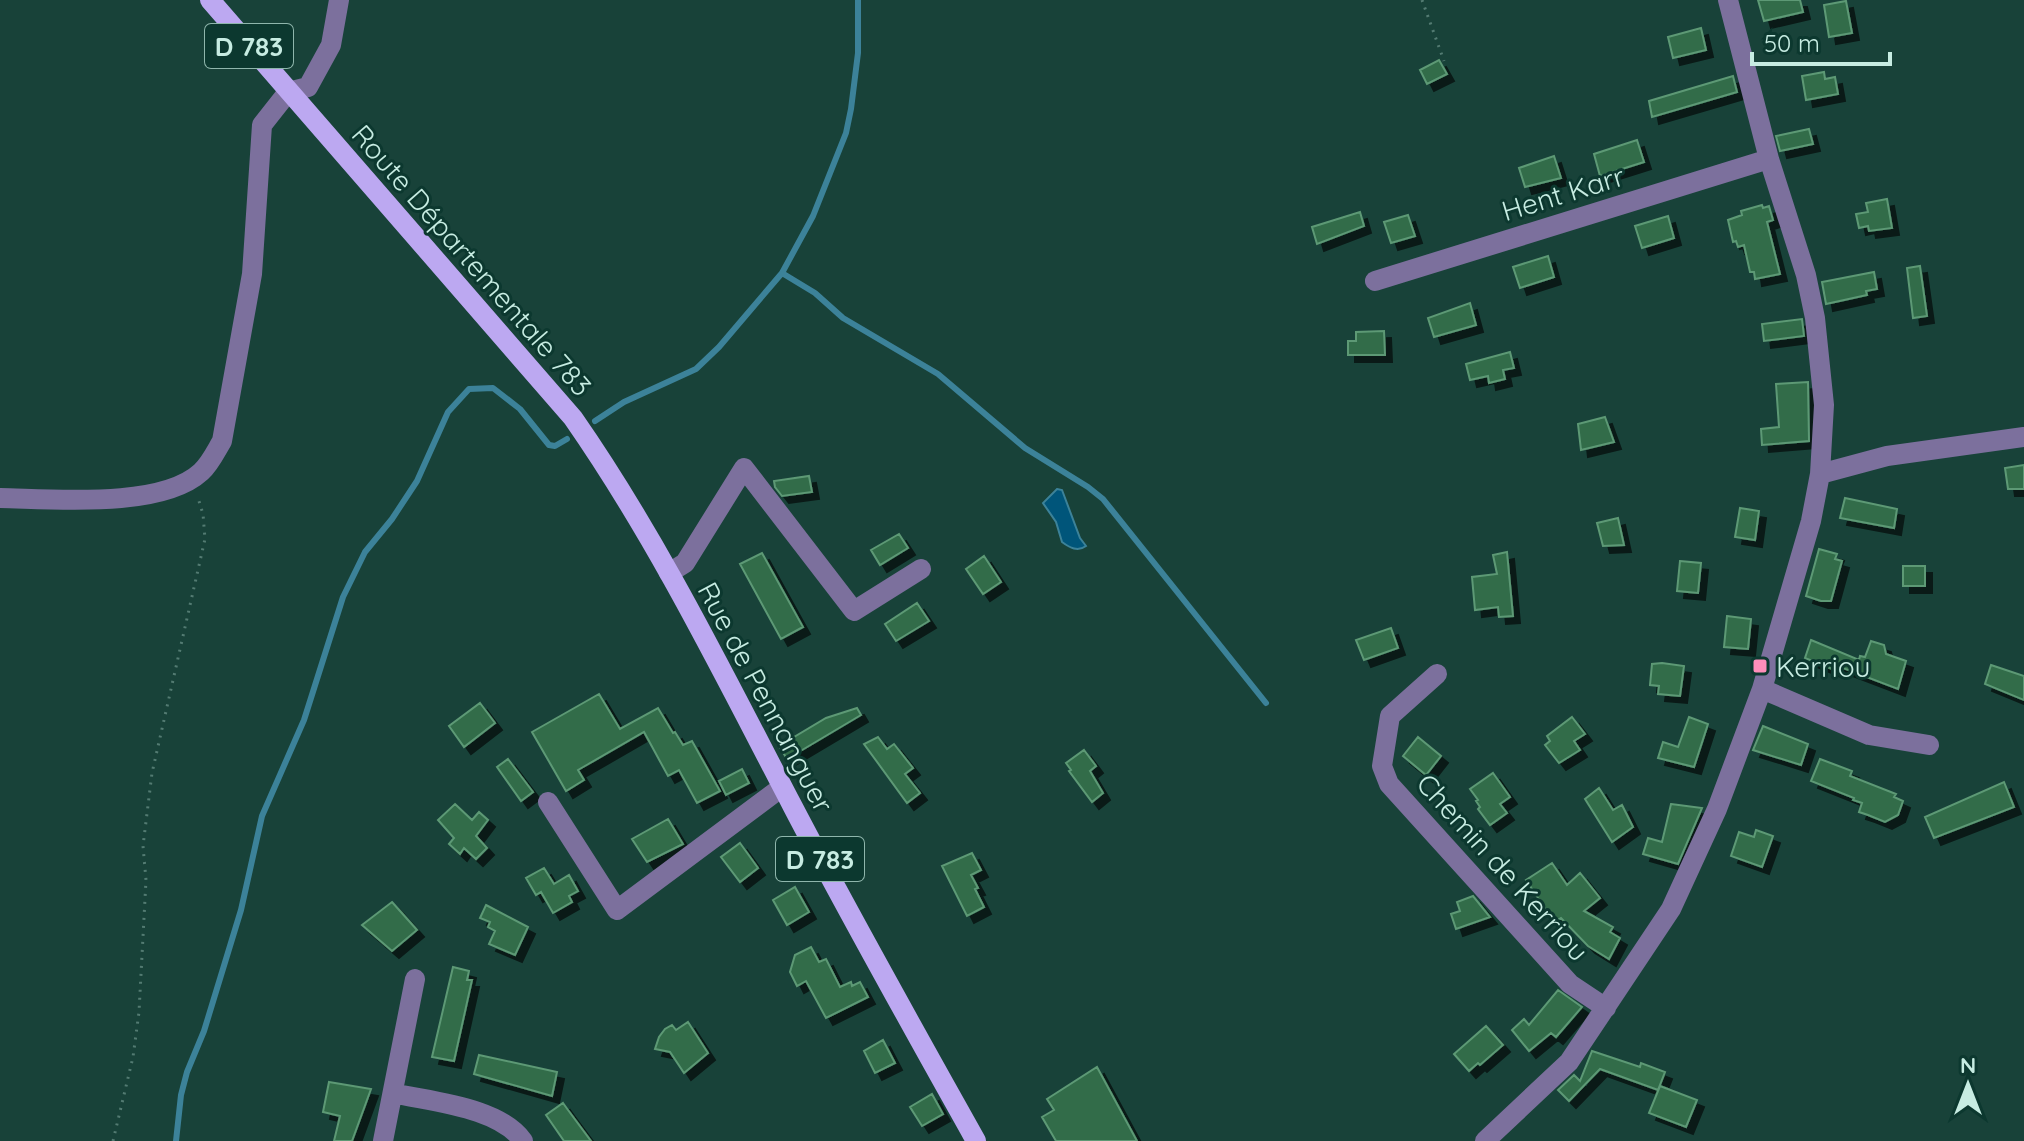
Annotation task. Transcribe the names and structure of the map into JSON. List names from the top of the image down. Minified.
{"streets":{"main road":["D 783","Route Départementale 783","Rue de Pennanguer"],"street":["Hent Karr","Chemin de Kerriou"]},"crossings":[["Route Départementale 783","Rue de Pennanguer"]],"places":{"transit":["Kerriou"]},"scale_bar":"50 m","north":"top"}
